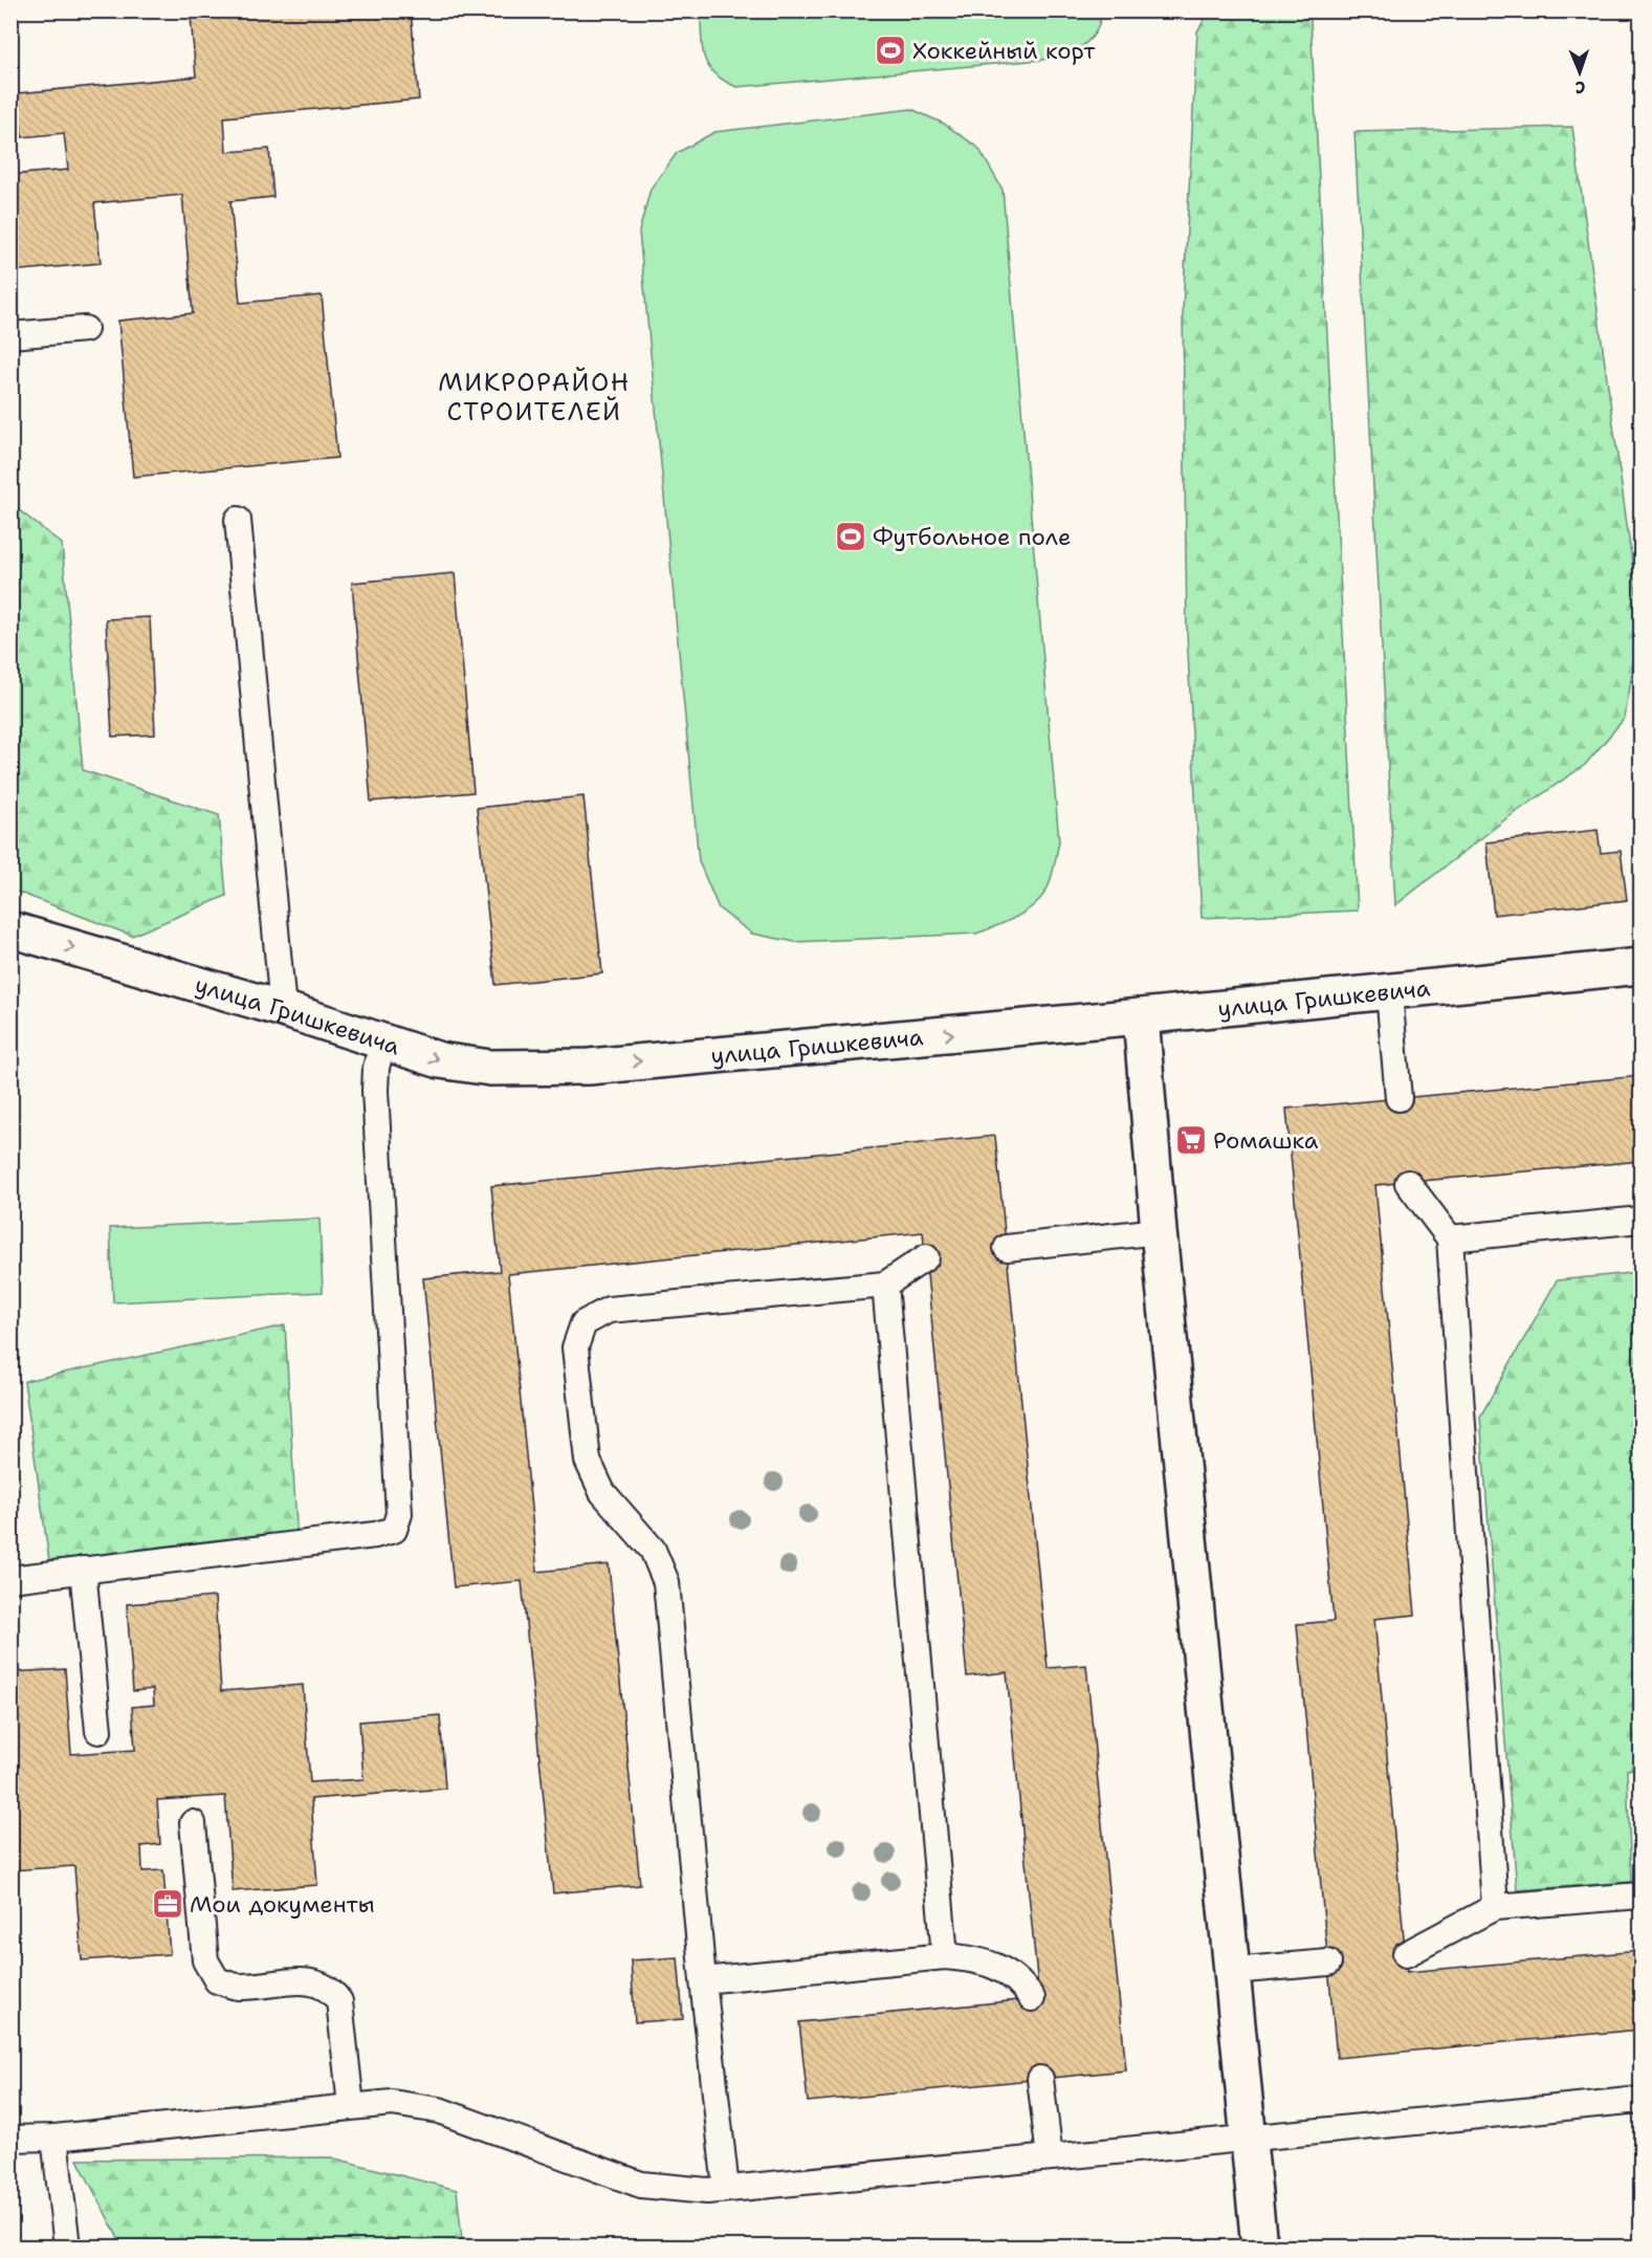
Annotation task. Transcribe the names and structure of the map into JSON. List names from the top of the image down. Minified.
{"streets":{"street":["улица Гришкевича"]},"one_way":["улица Гришкевича"],"districts":["МИКРОРАЙОН СТРОИТЕЛЕЙ"],"places":{"sports":["Хоккейный корт","Футбольное поле"],"supermarket":["Ромашка"],"office":["Мои документы"]},"north":"bottom"}
